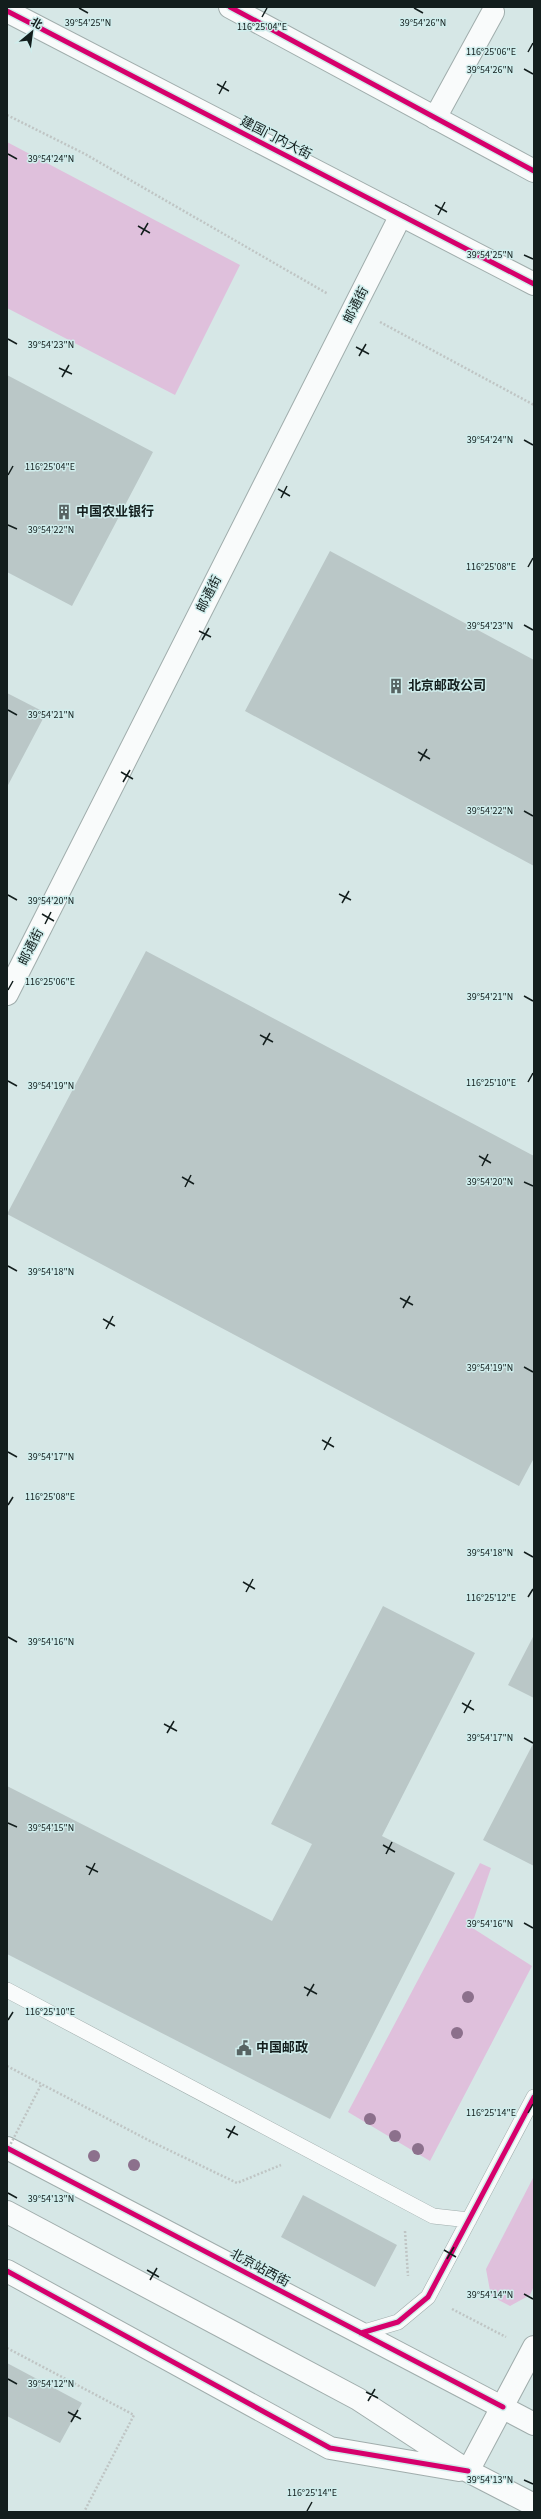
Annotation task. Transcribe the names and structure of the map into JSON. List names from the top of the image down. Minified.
{"streets":{"main road":["建国门内大街","邮通街","北京站西街"]},"crossings":[["建国门内大街","邮通街"]],"places":{"building":["中国农业银行","北京邮政公司"],"public building":["中国邮政"]},"north":"top right","coordinates":["39°54'25\"N","39°54'26\"N","116°25'04\"E","116°25'06\"E","39°54'24\"N","39°54'23\"N","39°54'22\"N","116°25'08\"E","39°54'21\"N","39°54'20\"N","116°25'10\"E","39°54'19\"N","39°54'18\"N","39°54'17\"N","116°25'12\"E","39°54'16\"N","39°54'15\"N","116°25'14\"E","39°54'13\"N","39°54'14\"N","39°54'12\"N"]}
